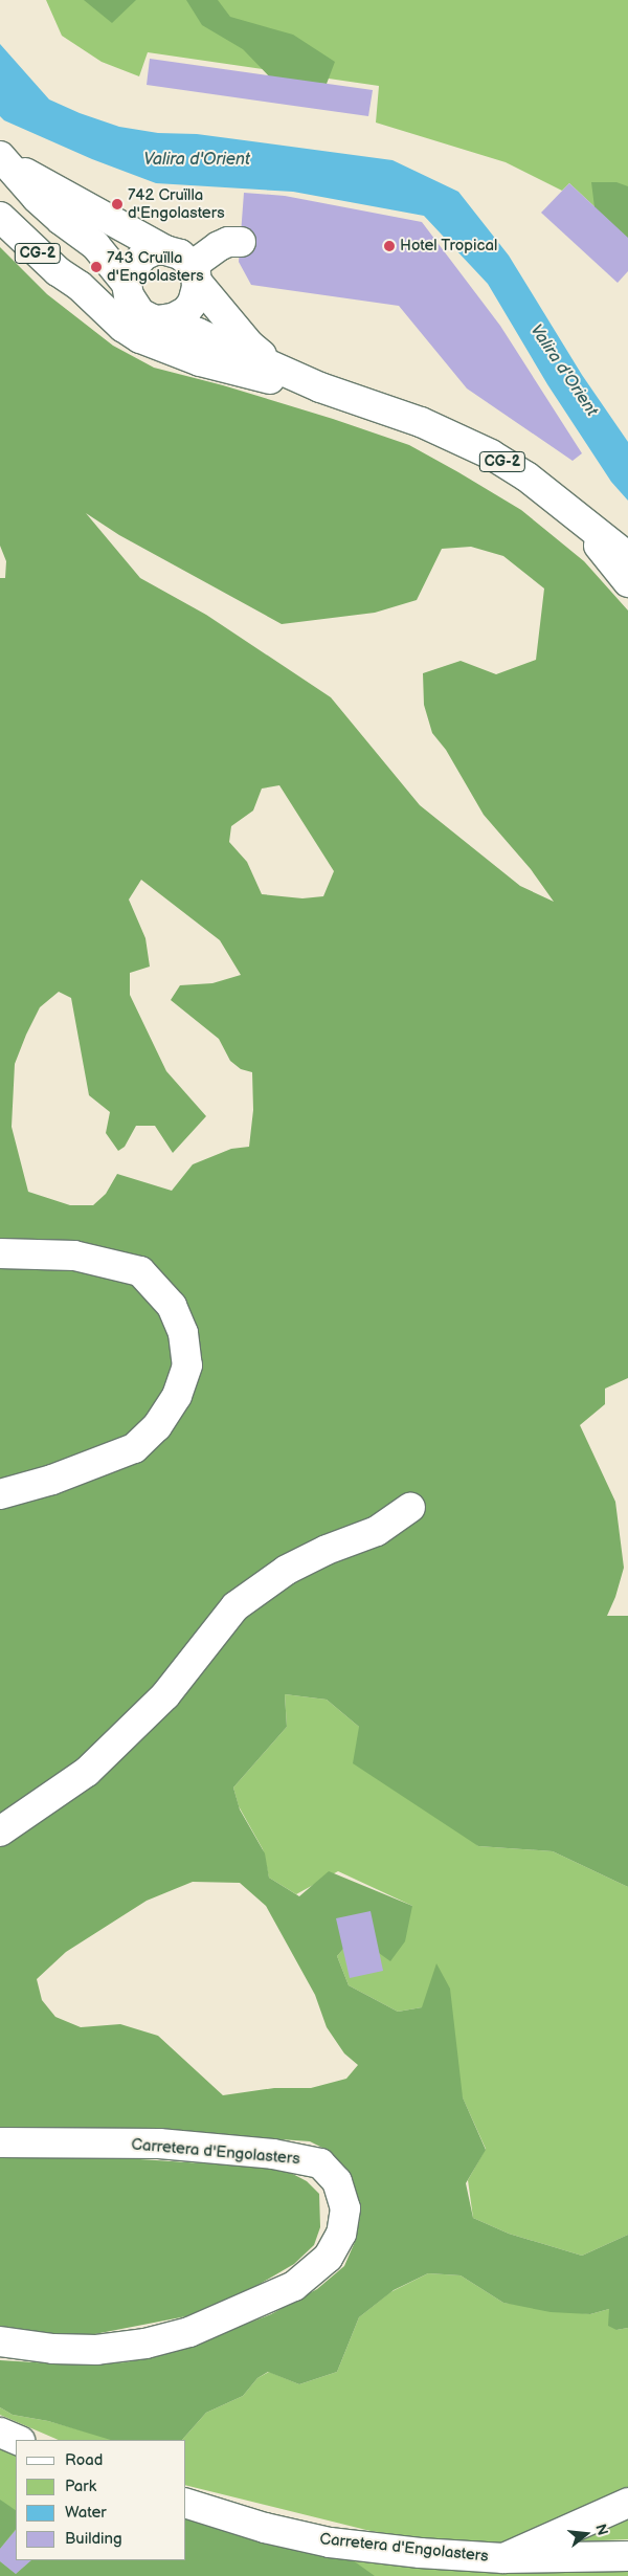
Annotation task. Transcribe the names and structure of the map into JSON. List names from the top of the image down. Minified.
{"streets":{"main road":["CG-2","Carretera d'Engolasters"]},"water":["Valira d'Orient"],"places":["742 Cruïlla d'Engolasters","Hotel Tropical","743 Cruïlla d'Engolasters"],"legend":["Road","Park","Water","Building"],"north":"right"}
